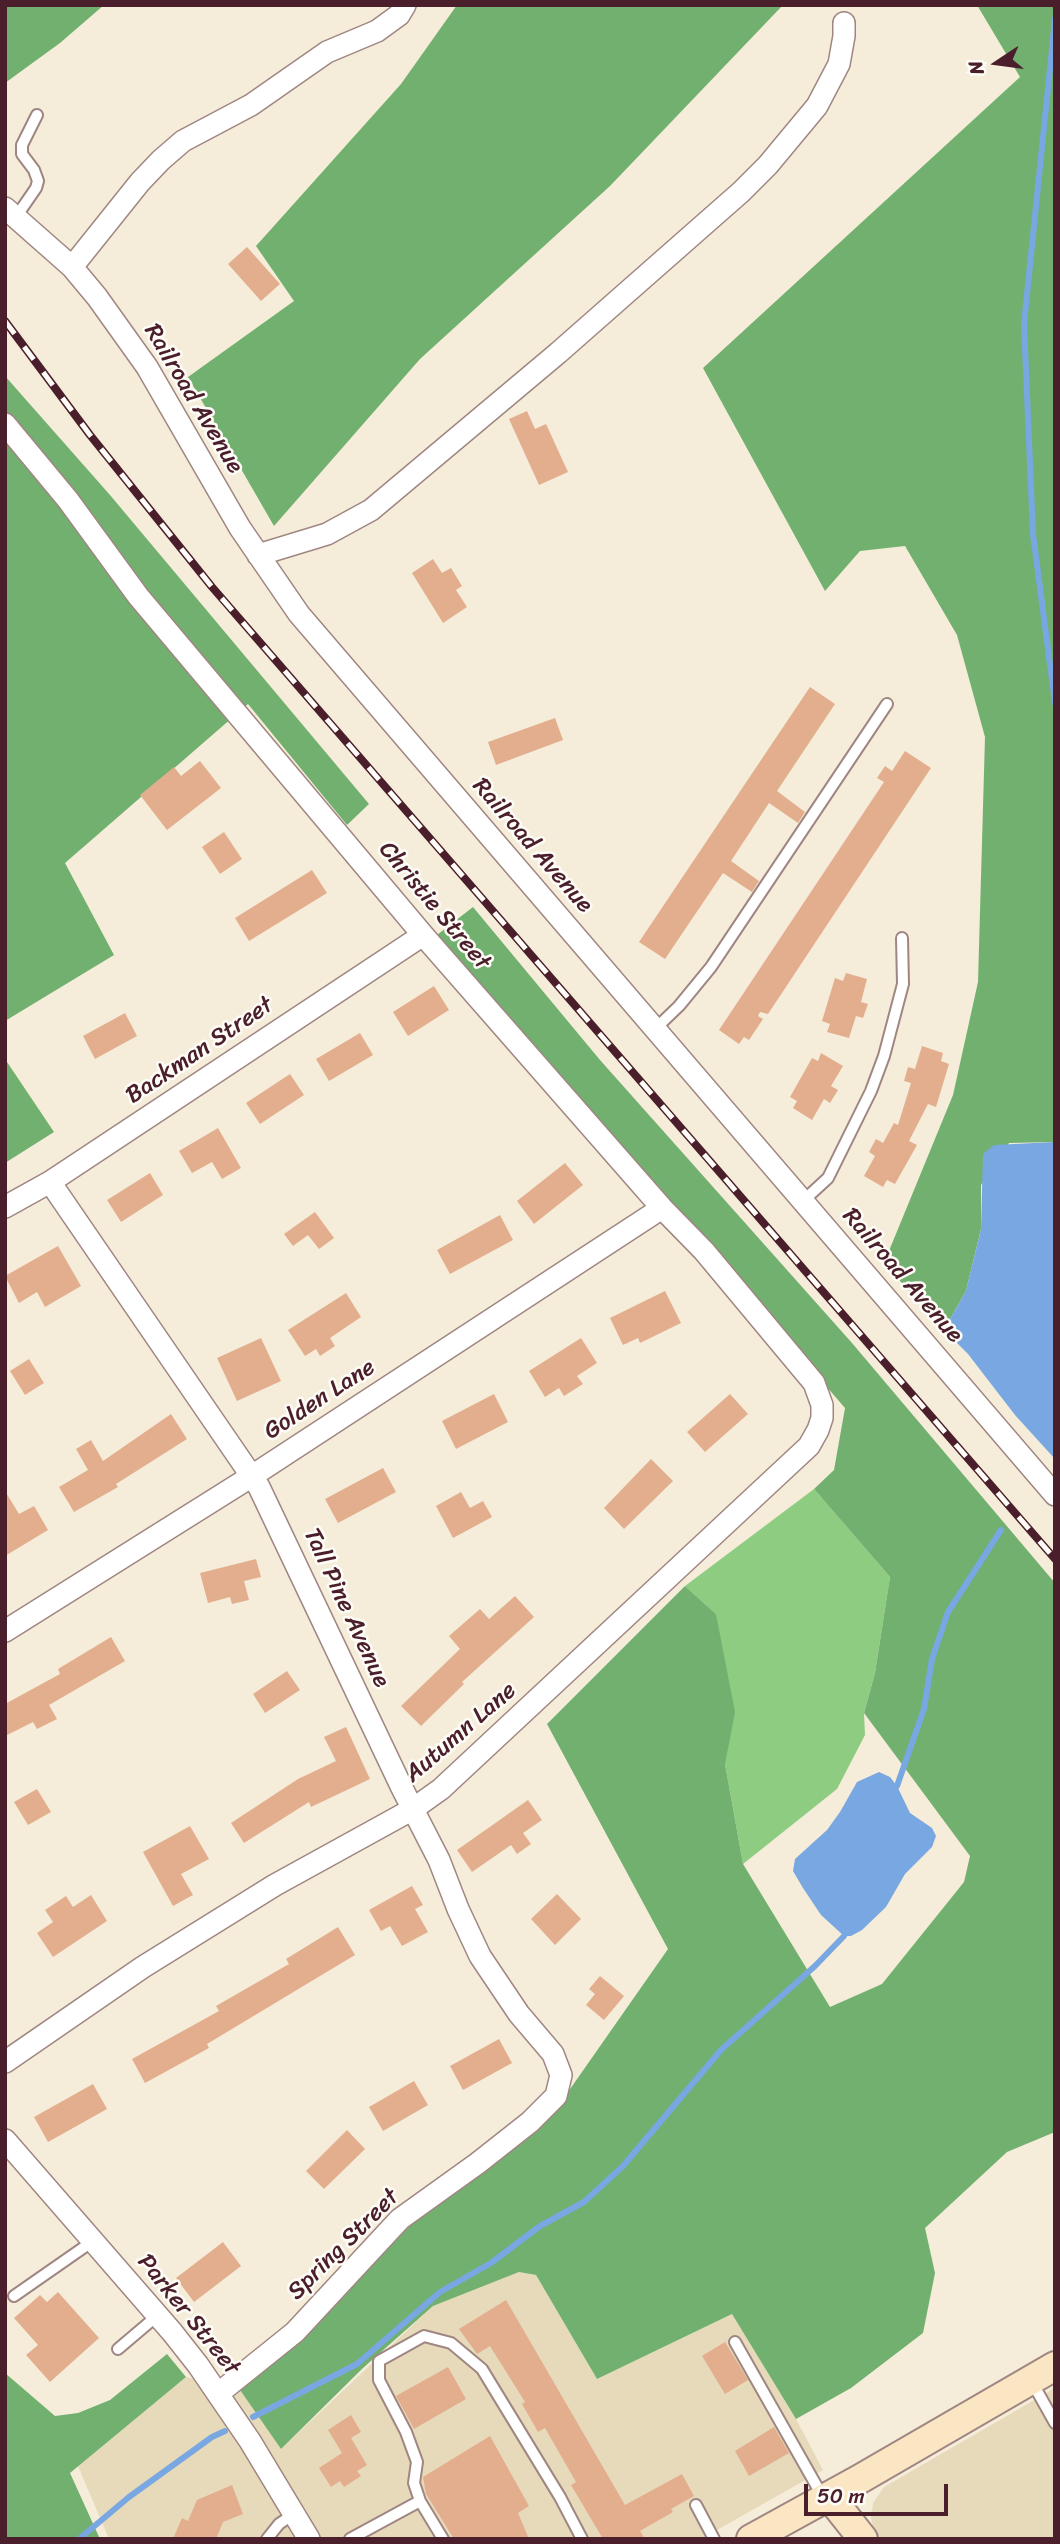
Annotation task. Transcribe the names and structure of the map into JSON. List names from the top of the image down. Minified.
{"streets":{"street":["Railroad Avenue","Christie Street","Backman Street","Golden Lane","Tall Pine Avenue","Autumn Lane","Spring Street","Parker Street"]},"crossings":[["Christie Street","Backman Street"],["Christie Street","Golden Lane"],["Christie Street","Autumn Lane"],["Backman Street","Tall Pine Avenue"],["Golden Lane","Tall Pine Avenue"],["Tall Pine Avenue","Autumn Lane"],["Tall Pine Avenue","Spring Street"],["Spring Street","Parker Street"]],"scale_bar":"50 m","north":"left"}
